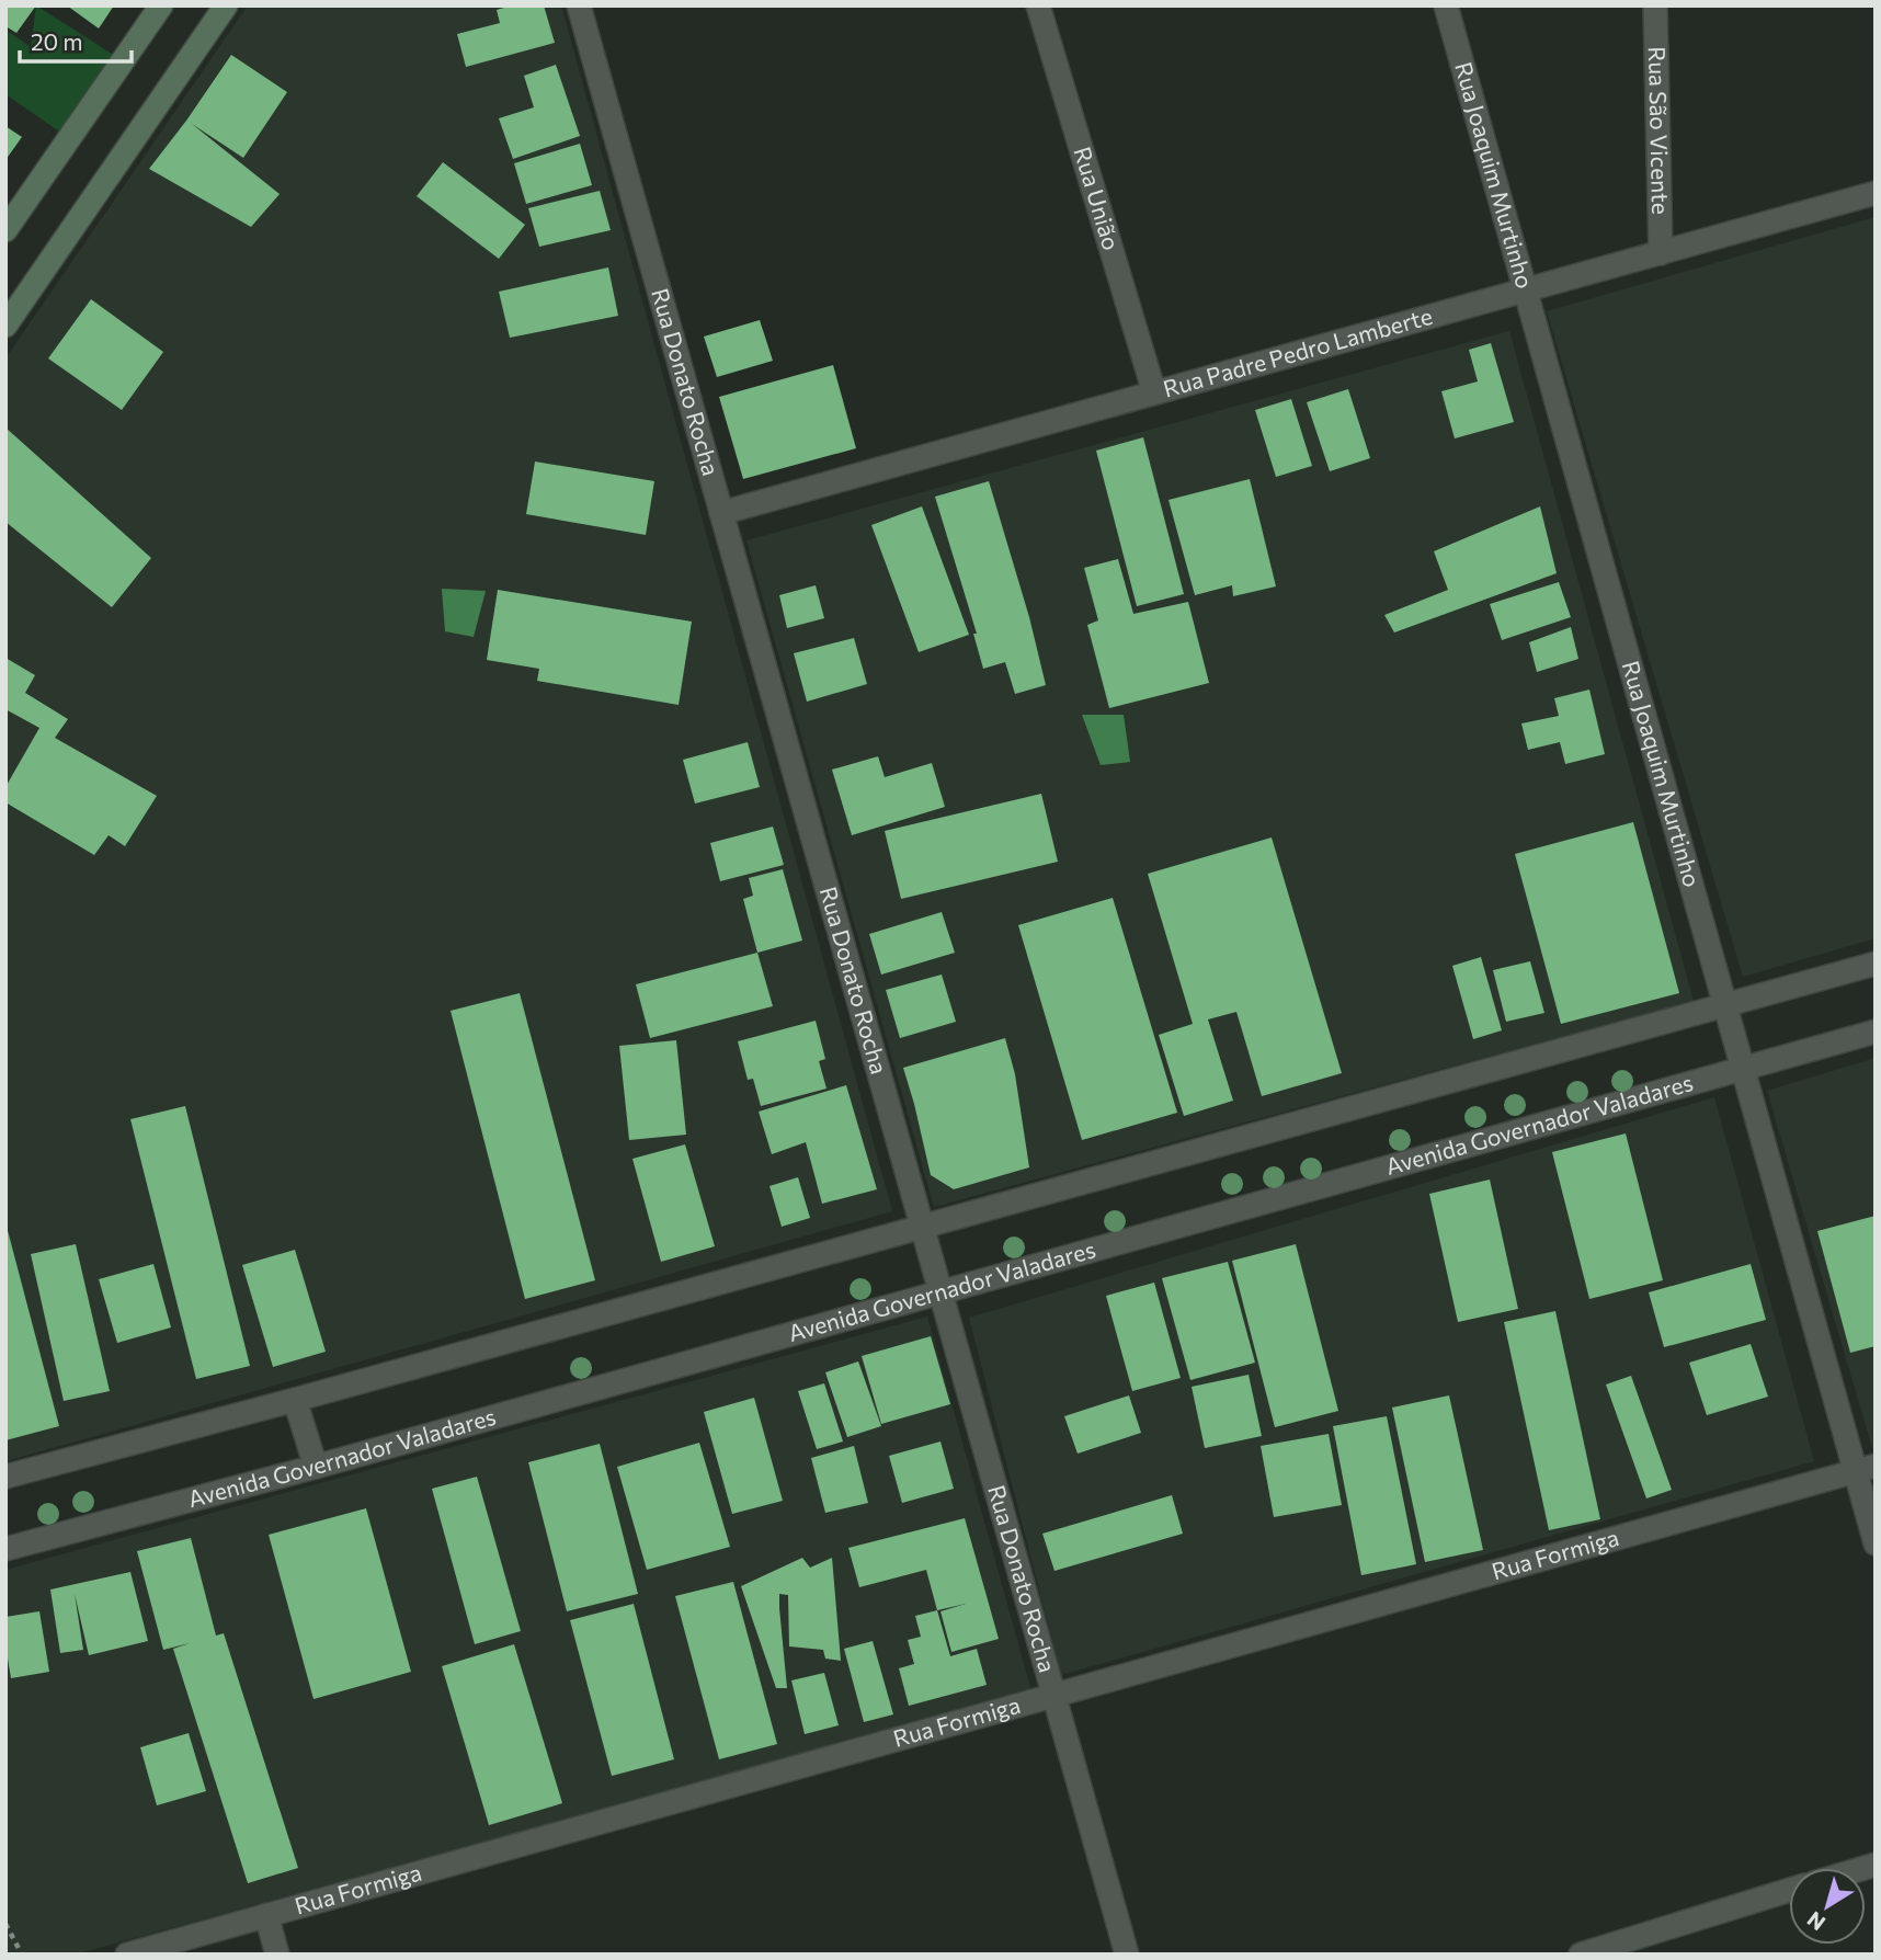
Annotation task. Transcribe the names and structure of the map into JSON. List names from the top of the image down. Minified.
{"streets":{"street":["Rua São Vicente","Rua Joaquim Murtinho","Rua União","Rua Padre Pedro Lamberte","Rua Donato Rocha","Avenida Governador Valadares","Rua Formiga"]},"crossings":[["Rua São Vicente","Rua Padre Pedro Lamberte"],["Rua Joaquim Murtinho","Rua Padre Pedro Lamberte"],["Rua Joaquim Murtinho","Avenida Governador Valadares"],["Rua Joaquim Murtinho","Rua Formiga"],["Rua União","Rua Padre Pedro Lamberte"],["Rua Padre Pedro Lamberte","Rua Donato Rocha"],["Rua Donato Rocha","Avenida Governador Valadares"],["Rua Donato Rocha","Rua Formiga"]],"scale_bar":"20 m","north":"bottom left"}
